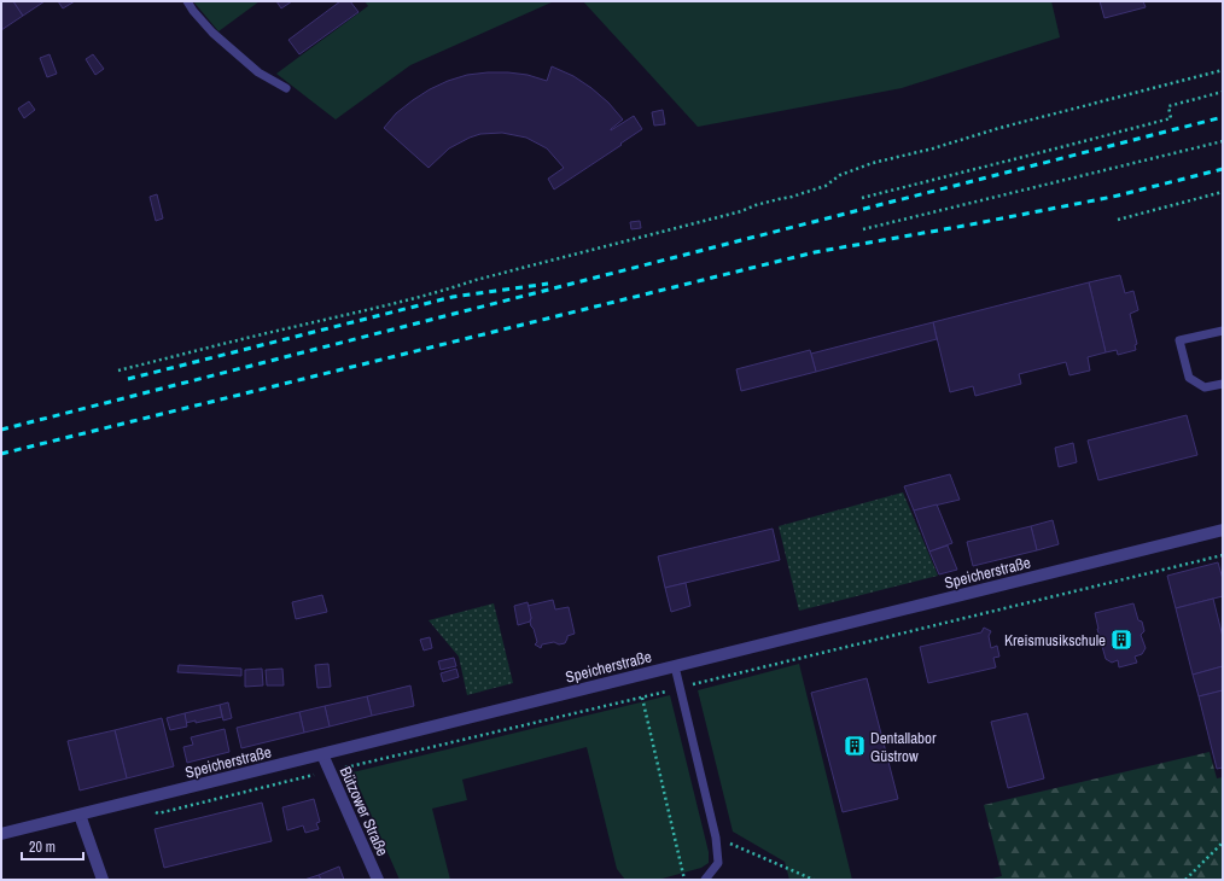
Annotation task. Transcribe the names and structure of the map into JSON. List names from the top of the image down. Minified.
{"streets":{"street":["Speicherstraße","Bützower Straße"]},"crossings":[["Speicherstraße","Bützower Straße"]],"places":{"building":["Kreismusikschule","Dentallabor Güstrow"]},"scale_bar":"20 m"}
